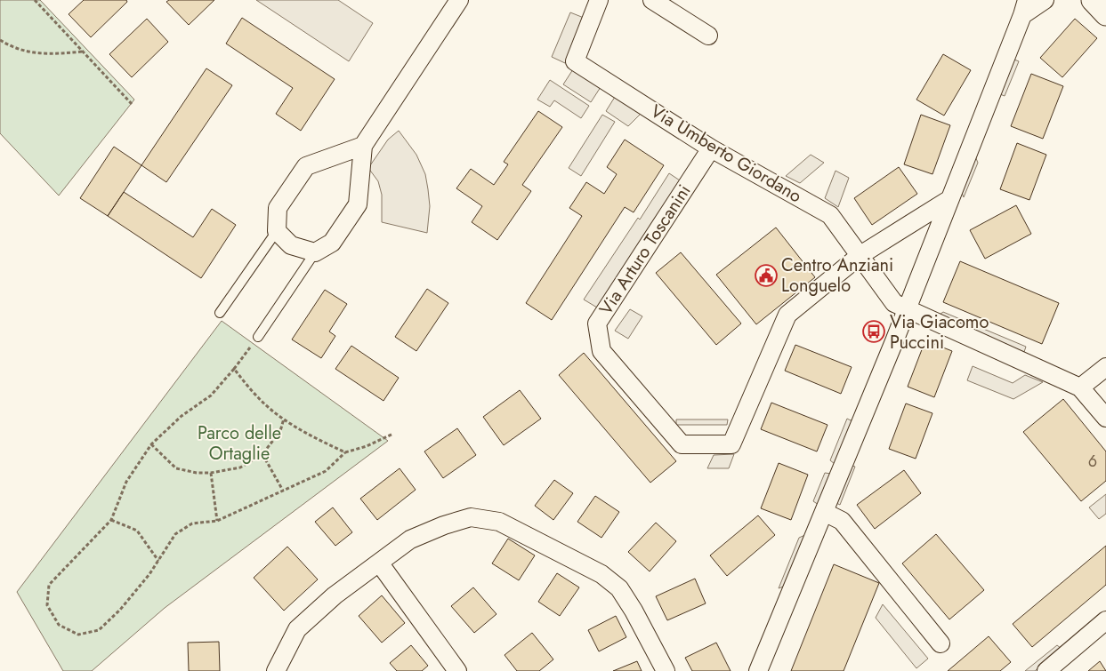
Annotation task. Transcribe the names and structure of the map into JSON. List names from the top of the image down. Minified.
{"streets":{"street":["Via Umberto Giordano","Via Arturo Toscanini"]},"crossings":[["Via Umberto Giordano","Via Arturo Toscanini"]],"parks":["Parco delle Ortaglie"],"places":{"public building":["Centro Anziani Longuelo"],"bus stop":["Via Giacomo Puccini"]},"house_numbers":["6"]}
